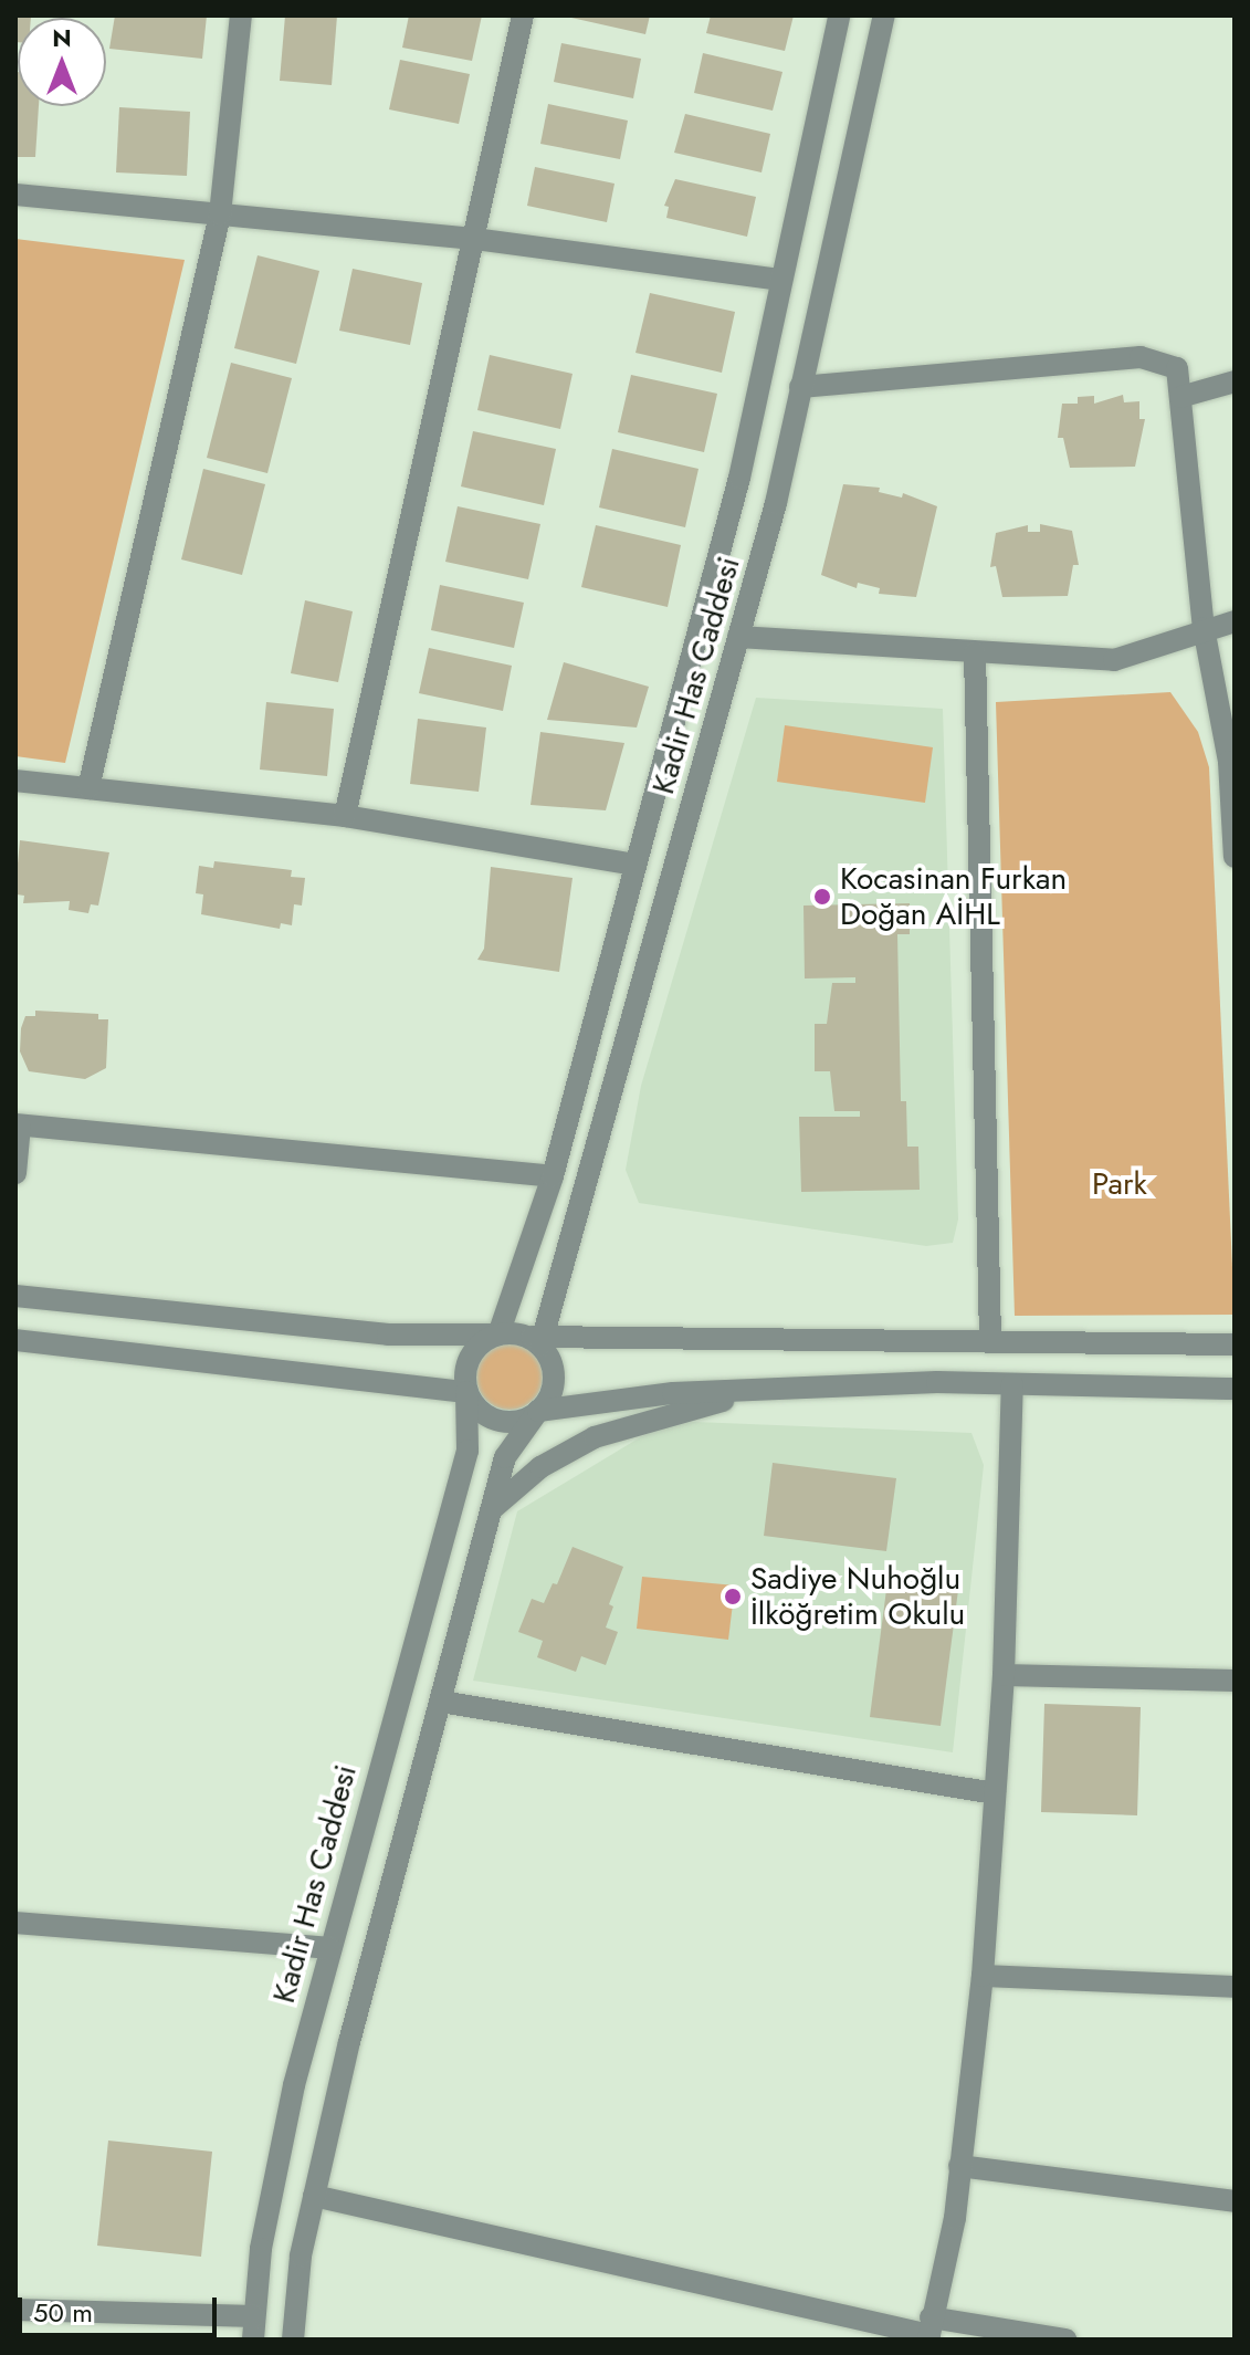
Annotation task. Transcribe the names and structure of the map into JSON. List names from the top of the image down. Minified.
{"streets":{"street":["Kadir Has Caddesi"]},"parks":["Park"],"places":["Kocasinan Furkan Doğan AİHL","Sadiye Nuhoğlu İlköğretim Okulu"],"scale_bar":"50 m","north":"top"}
